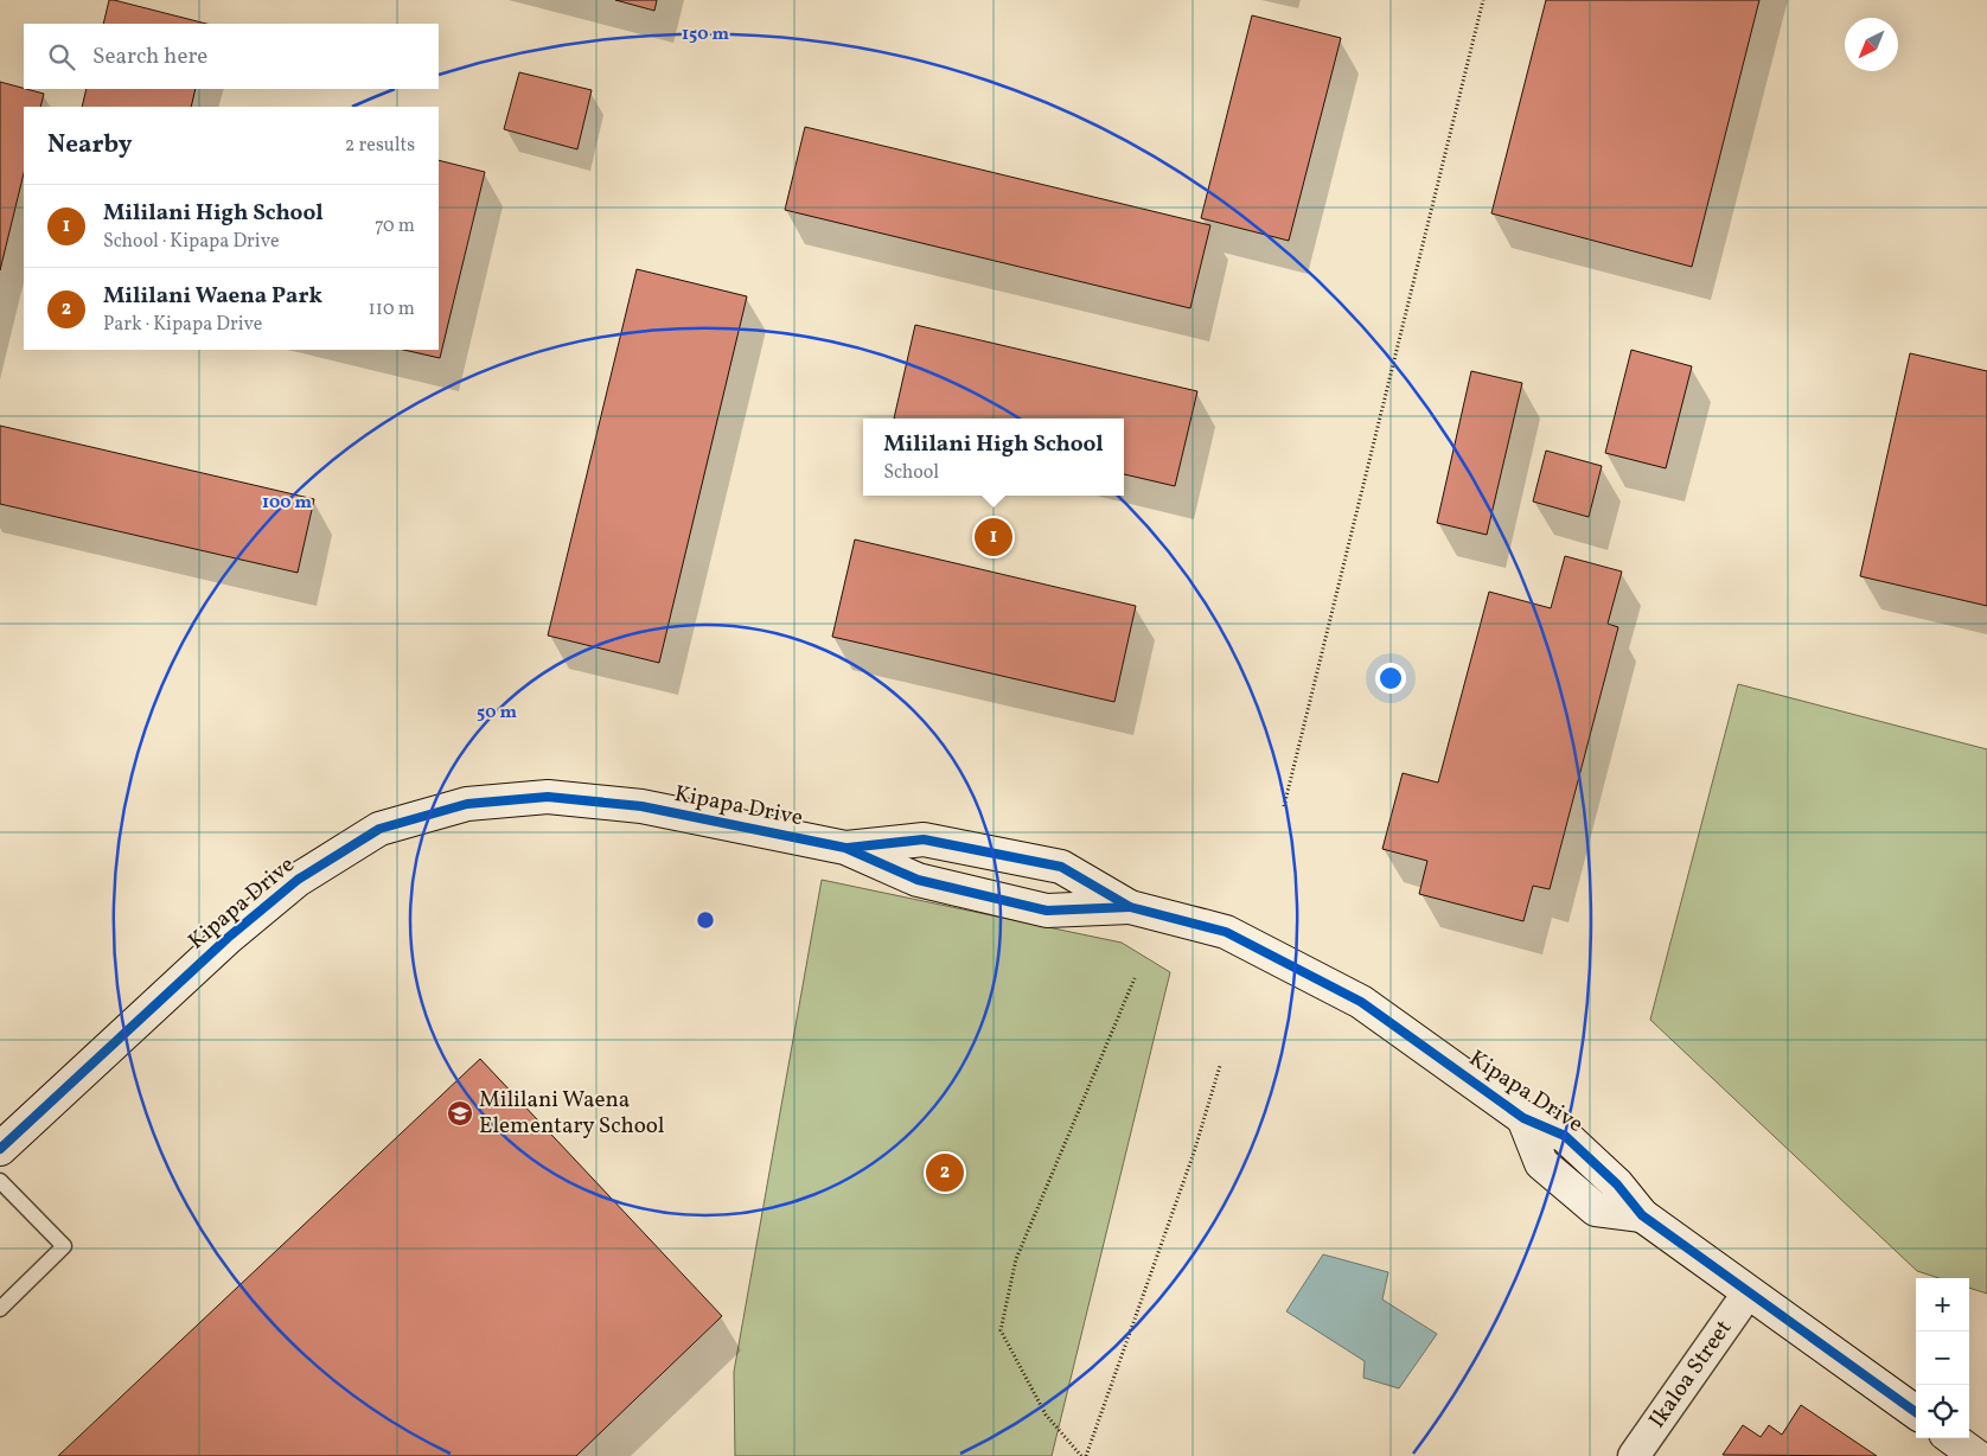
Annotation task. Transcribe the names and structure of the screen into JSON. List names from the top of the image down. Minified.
{"streets":{"street":["Kipapa Drive","Ikaloa Street"]},"crossings":[["Kipapa Drive","Ikaloa Street"]],"places":{"school or university":["Mililani Waena Elementary School"]},"north":"bottom left","page":{"search":"Search here","heading":["Nearby","2 results"],"list":[{"mark":"1","name":"Mililani High School","note":"School · Kipapa Drive","value":"70 m"},{"mark":"2","name":"Mililani Waena Park","note":"Park · Kipapa Drive","value":"110 m"}],"popup":["Mililani High School","School"],"pins":["1","2"],"map_buttons":["+","−"]},"rings":["150 m","100 m","50 m"]}
